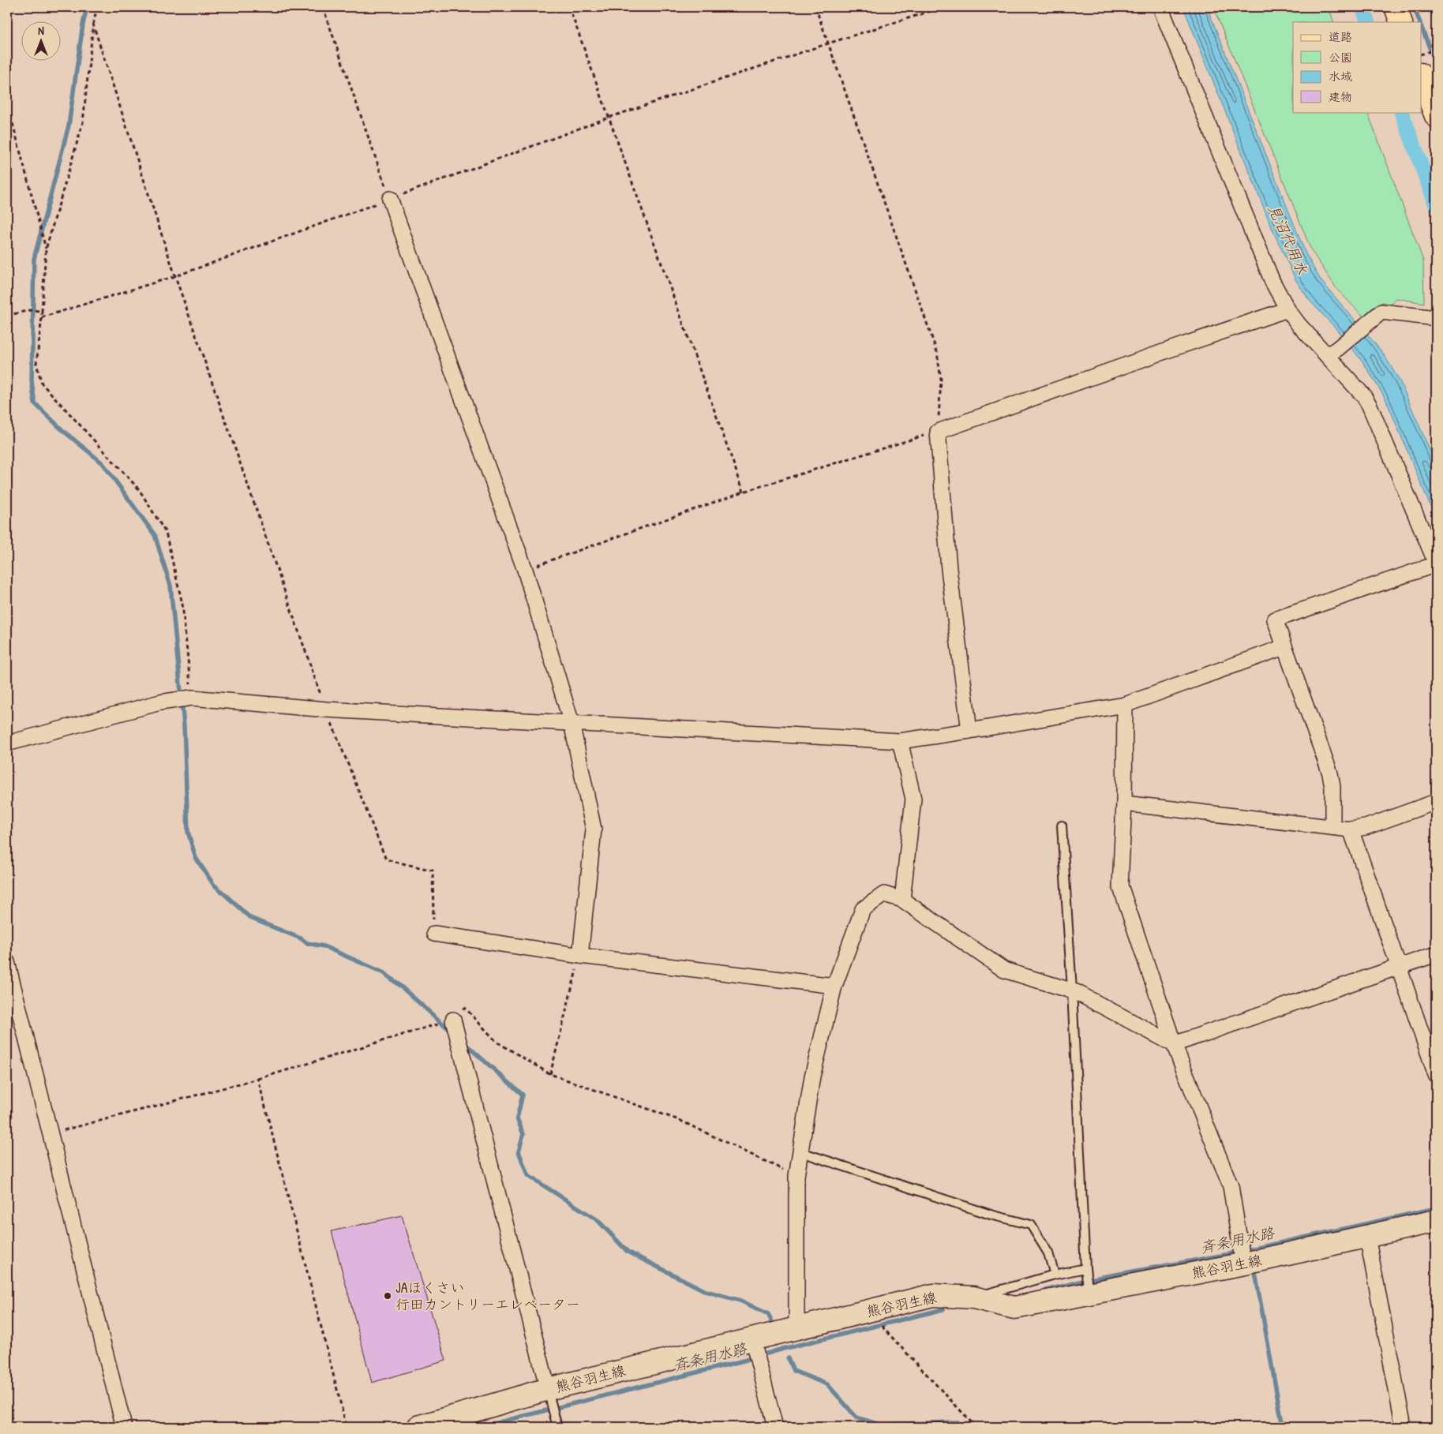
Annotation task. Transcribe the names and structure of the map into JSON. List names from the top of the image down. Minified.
{"streets":{"main road":["熊谷羽生線"]},"water":["見沼代用水","斉条用水路"],"places":["JAほくさい 行田カントリーエレベーター"],"legend":["道路","公園","水域","建物"],"north":"top"}
